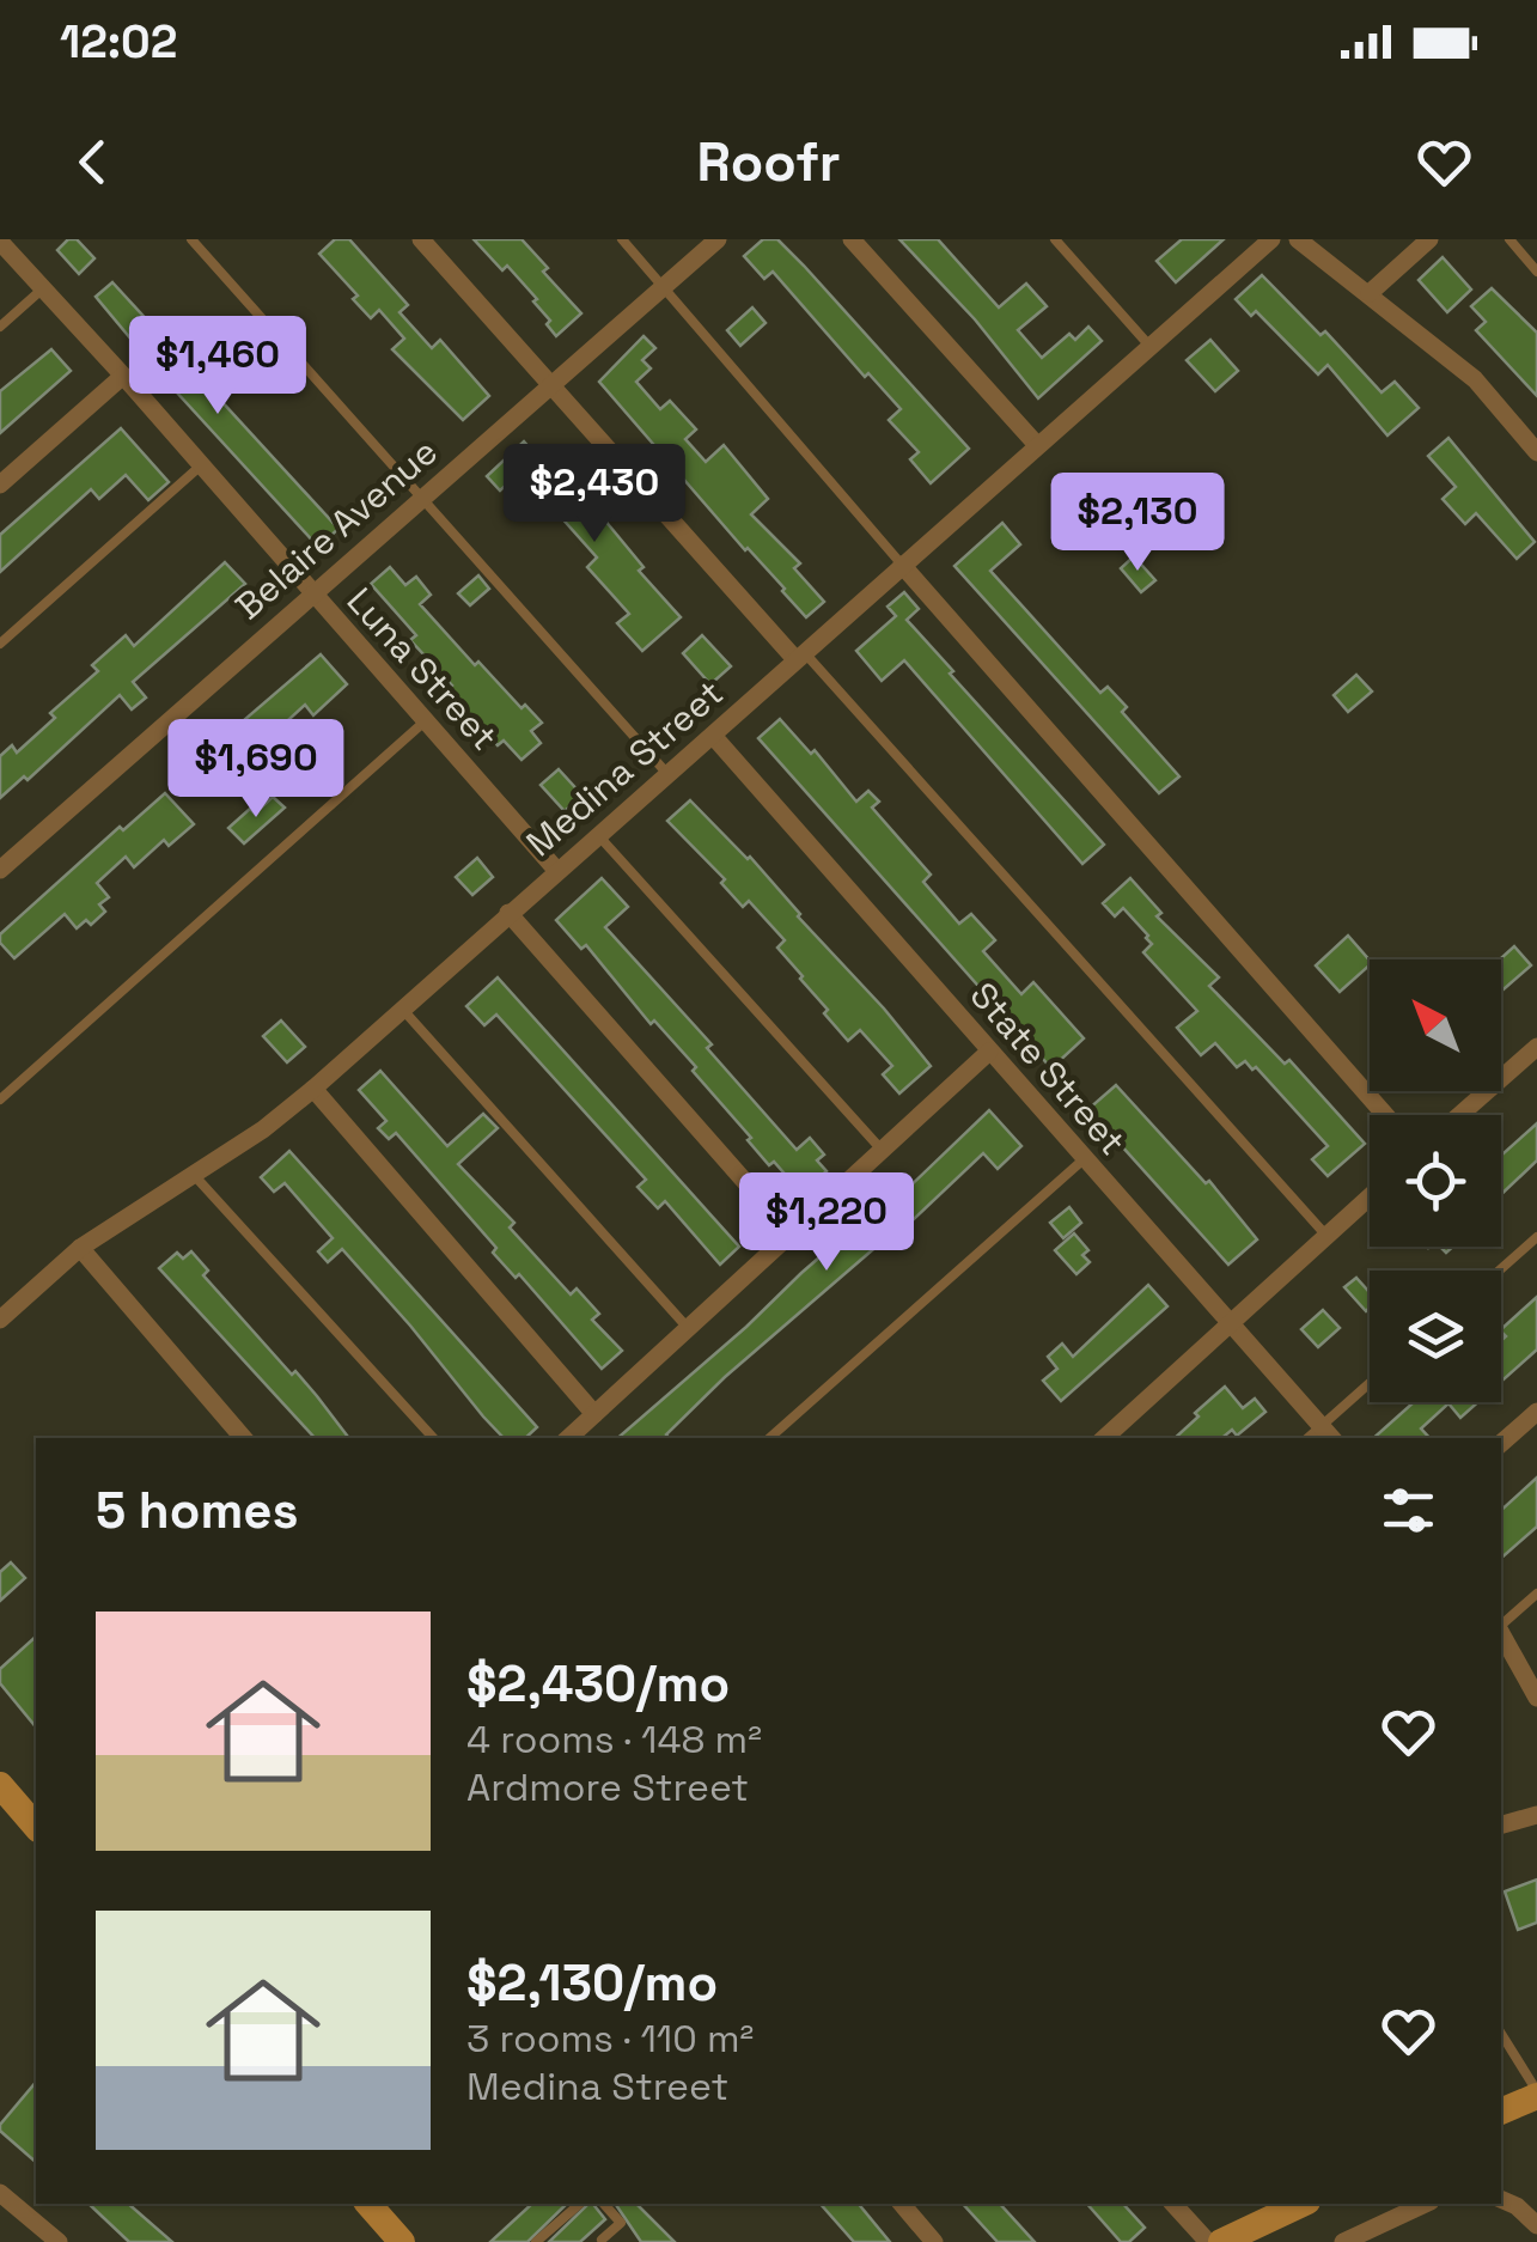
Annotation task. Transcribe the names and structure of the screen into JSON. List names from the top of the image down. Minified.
{"streets":{"street":["Belaire Avenue","Luna Street","Medina Street","State Street"]},"crossings":[["Belaire Avenue","Luna Street"],["Luna Street","Medina Street"],["Medina Street","State Street"]],"north":"top left","page":{"status":"12:02","header":"Roofr","price":["$1,460","$2,430","$2,130","$1,690","$1,220"],"heading":"5 homes","list":[{"name":"$2,430/mo","note":"4 rooms · 148 m² · Ardmore Street"},{"name":"$2,130/mo","note":"3 rooms · 110 m² · Medina Street"}]}}
